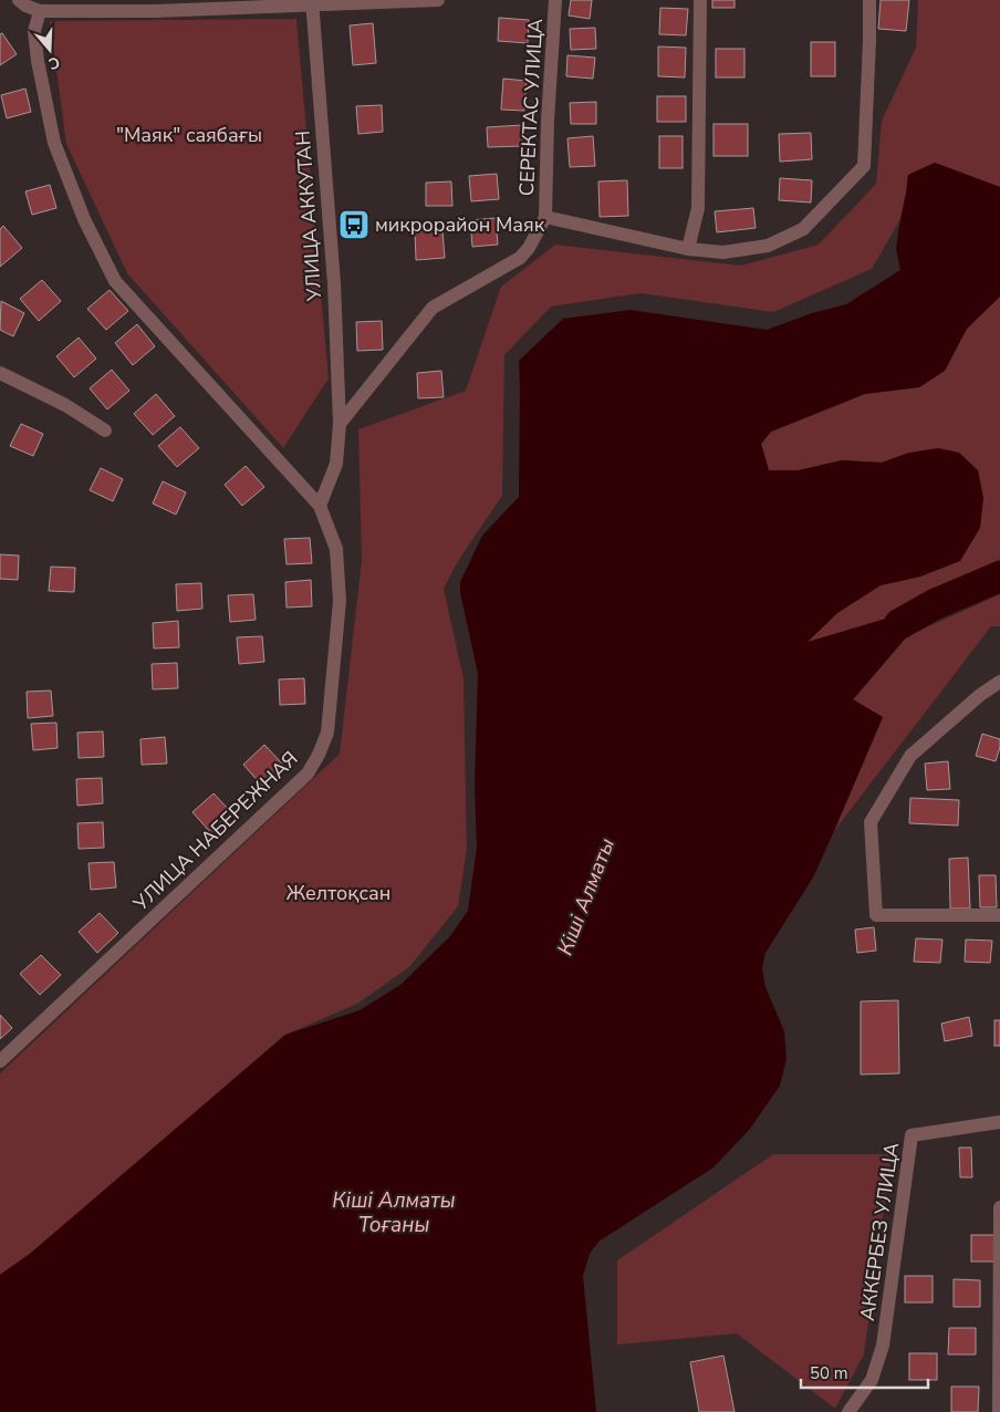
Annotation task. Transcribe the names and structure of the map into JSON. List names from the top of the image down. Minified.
{"streets":{"street":["СЕРЕКТАС УЛИЦА","УЛИЦА АККУТАН","УЛИЦА НАБЕРЕЖНАЯ","АККЕРБЕЗ УЛИЦА"]},"crossings":[["УЛИЦА АККУТАН","УЛИЦА НАБЕРЕЖНАЯ"]],"water":["Кіші Алматы","Кіші Алматы Тоғаны"],"parks":["\"Маяк\" саябағы","Желтоқсан"],"places":{"bus stop":["микрорайон Маяк"]},"scale_bar":"50 m","north":"bottom"}
